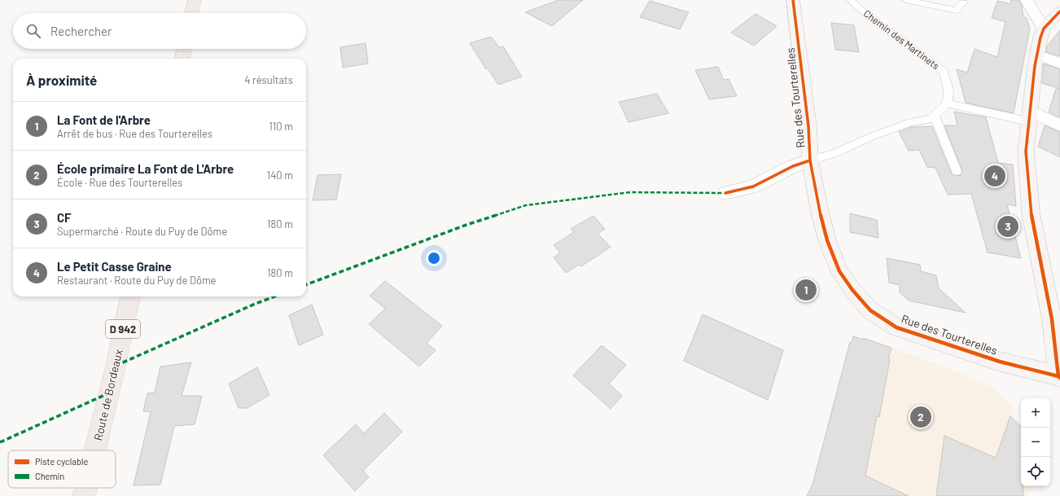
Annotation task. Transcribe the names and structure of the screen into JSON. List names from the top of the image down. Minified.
{"streets":{"main road":["Rue des Tourterelles","D 942","Route de Bordeaux"],"lane":["Chemin des Martinets"]},"legend":["Piste cyclable","Chemin"],"page":{"search":"Rechercher","heading":["À proximité","4 résultats"],"list":[{"mark":"1","name":"La Font de l'Arbre","note":"Arrêt de bus · Rue des Tourterelles","value":"110 m"},{"mark":"2","name":"École primaire La Font de L'Arbre","note":"École · Rue des Tourterelles","value":"140 m"},{"mark":"3","name":"CF","note":"Supermarché · Route du Puy de Dôme","value":"180 m"},{"mark":"4","name":"Le Petit Casse Graine","note":"Restaurant · Route du Puy de Dôme","value":"180 m"}],"pins":["4","3","1","2"],"map_buttons":["+","−"]}}
